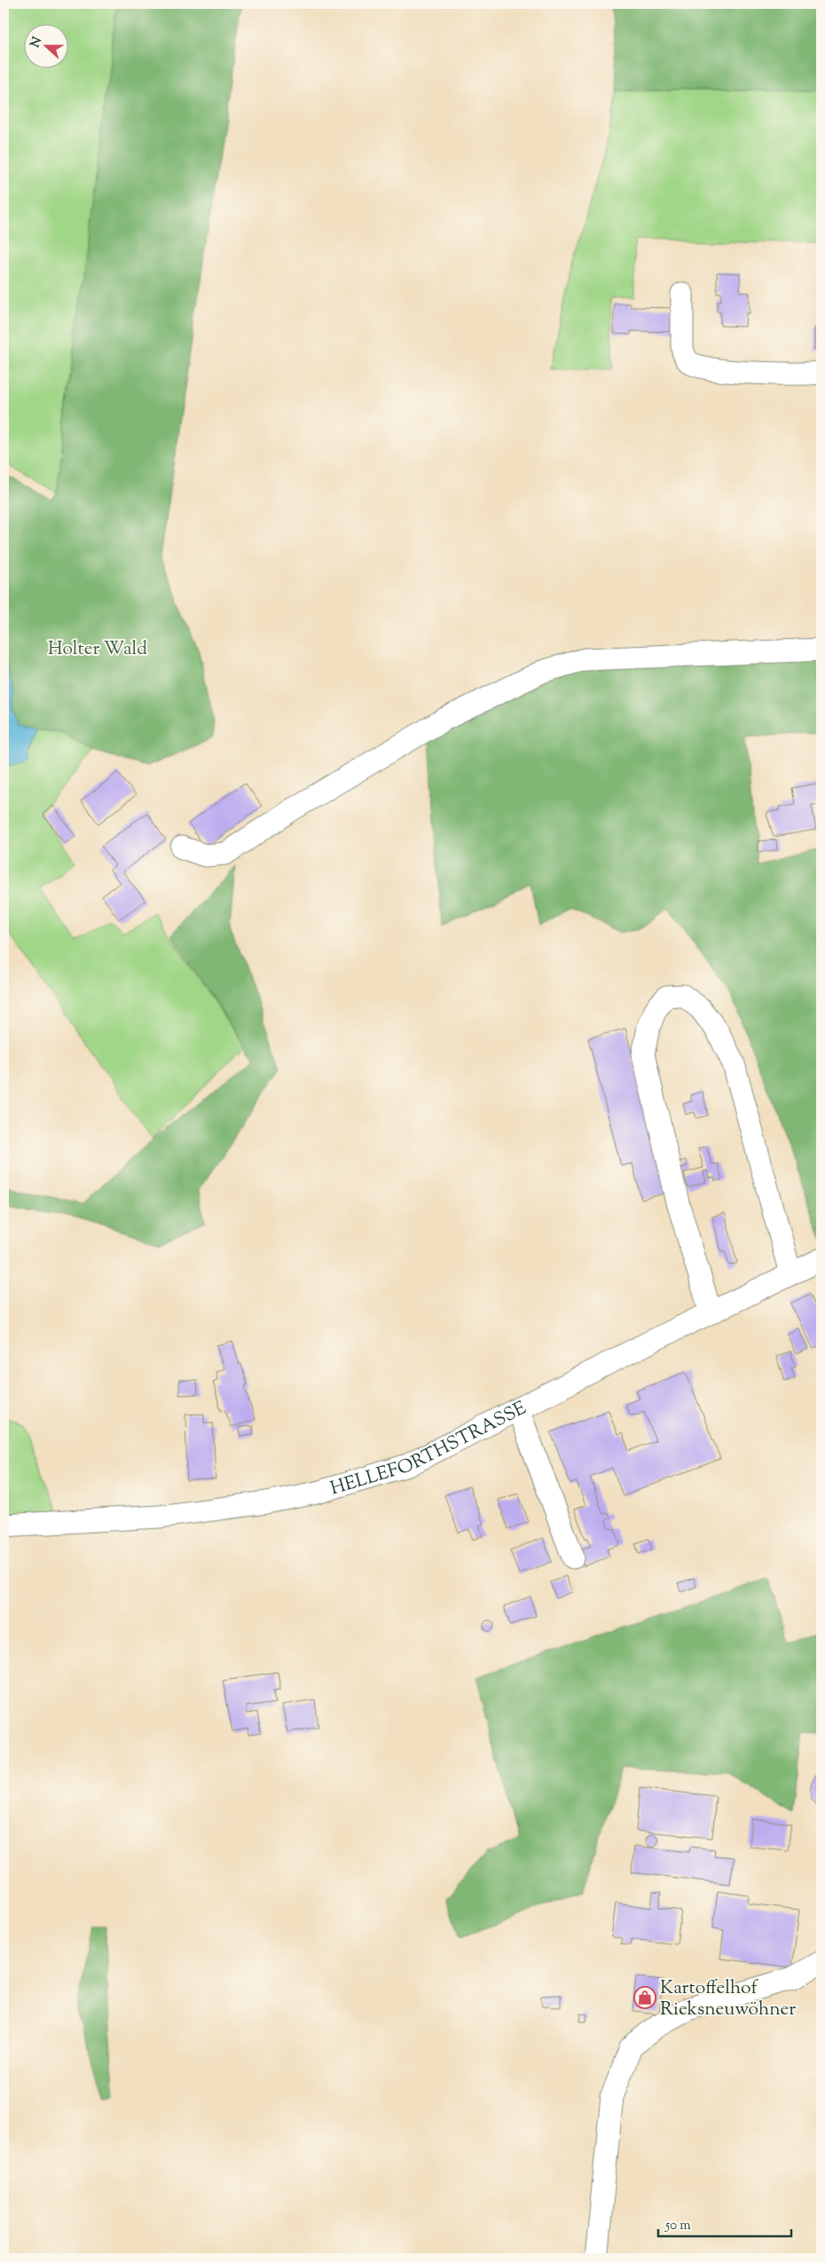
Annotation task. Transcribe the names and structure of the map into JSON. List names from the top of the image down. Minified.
{"streets":{"street":["HELLEFORTHSTRASSE"]},"parks":["Holter Wald"],"places":{"shop":["Kartoffelhof Rieksneuwöhner"]},"scale_bar":"50 m","north":"left"}
